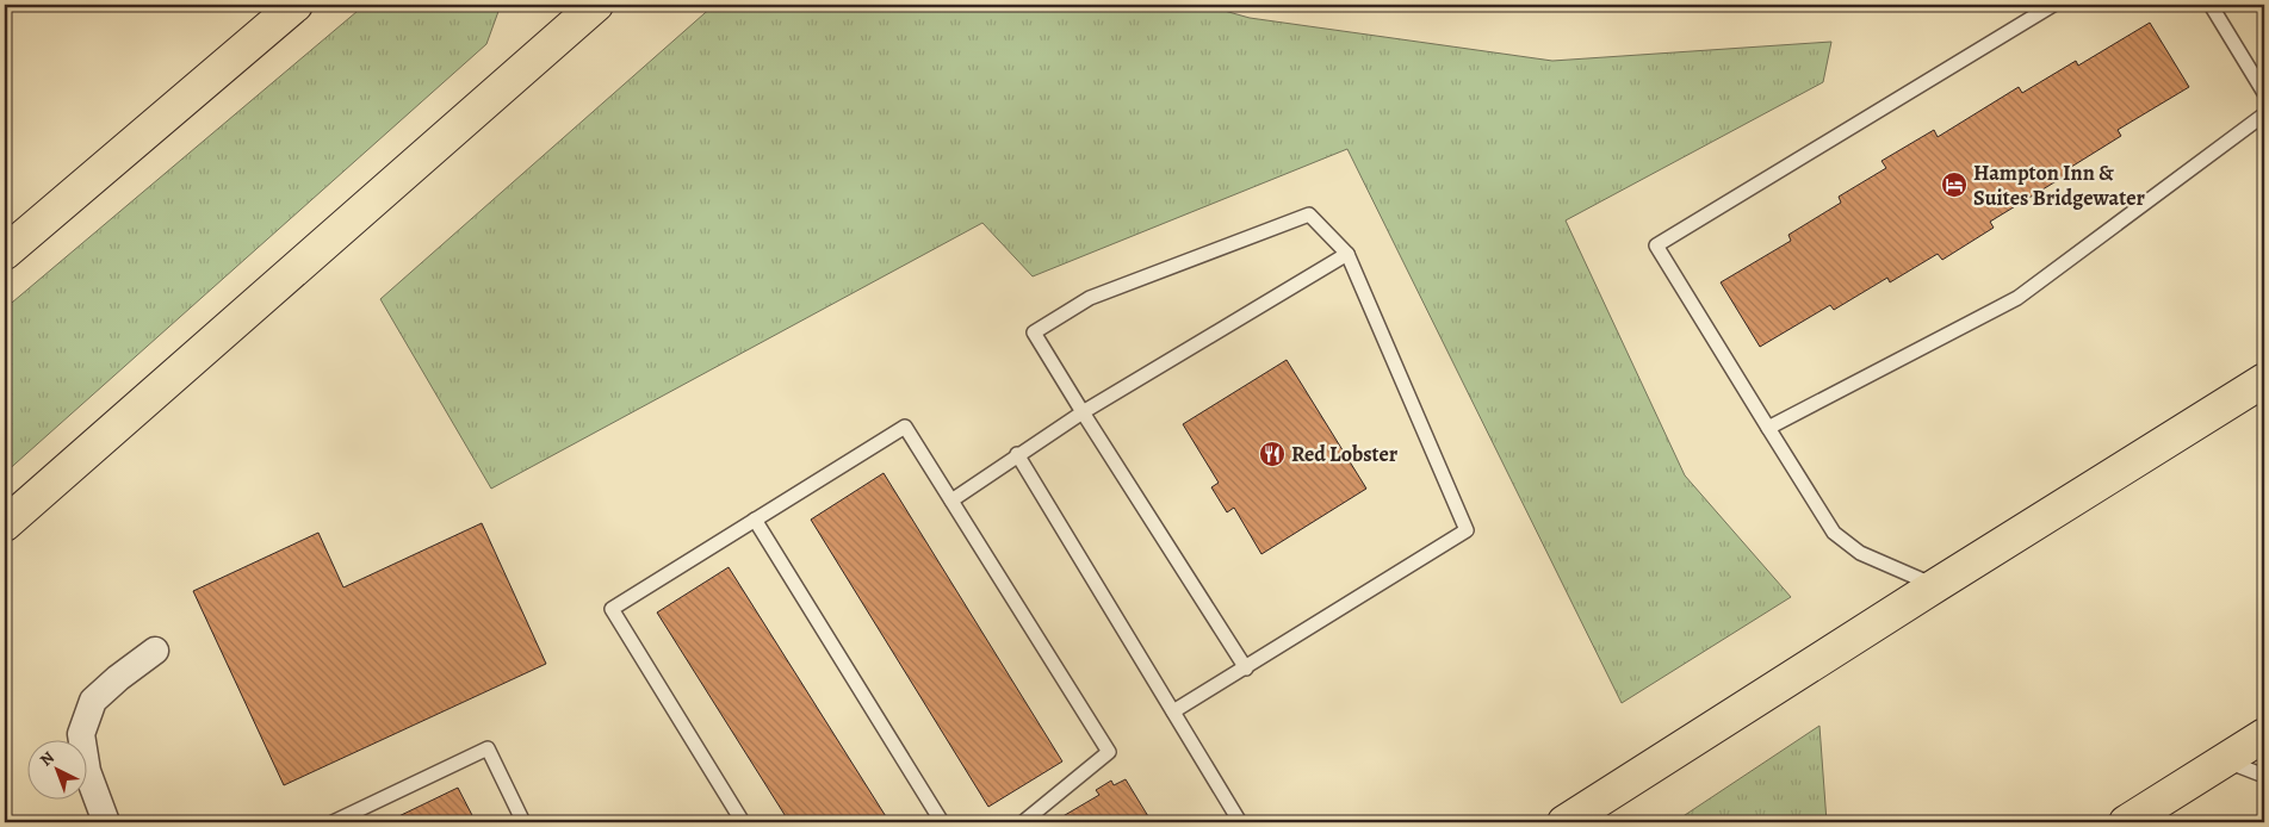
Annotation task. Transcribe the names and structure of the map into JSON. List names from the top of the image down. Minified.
{"places":{"hotel":["Hampton Inn & Suites Bridgewater"],"restaurant":["Red Lobster"]},"north":"top left"}
